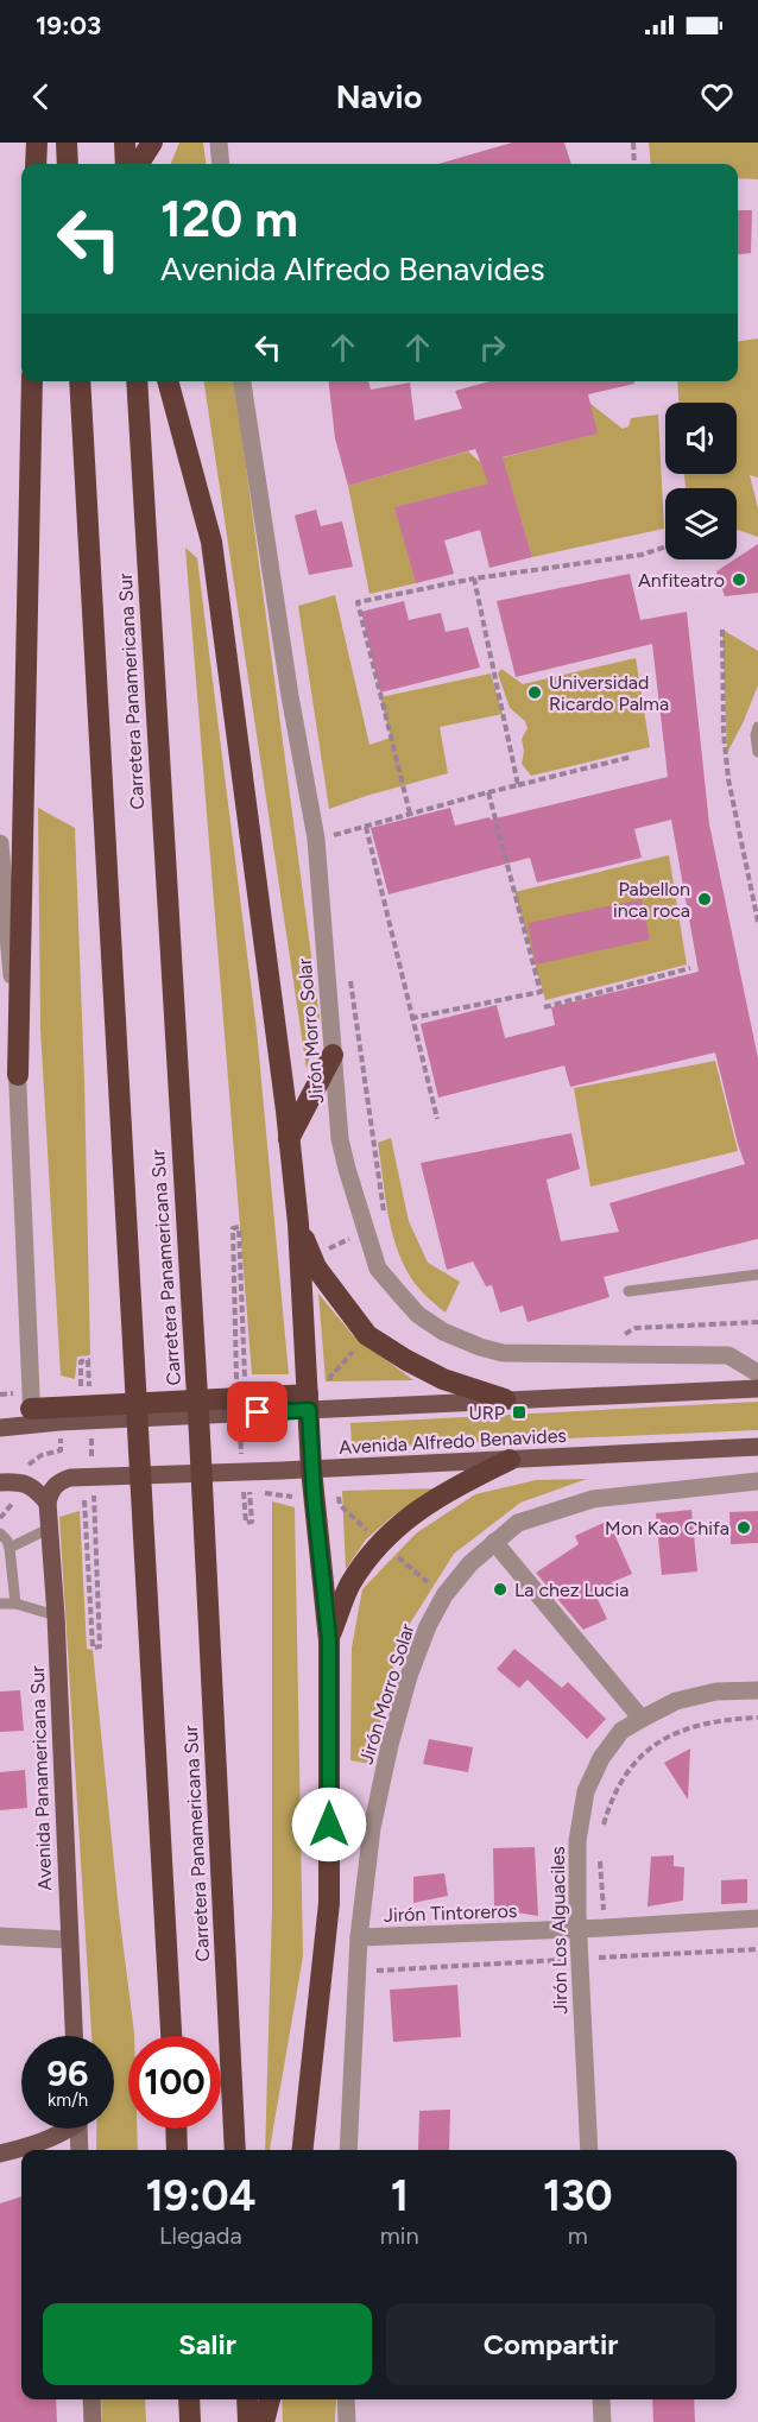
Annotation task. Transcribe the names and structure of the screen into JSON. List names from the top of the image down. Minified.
{"streets":{"highway":["Carretera Panamericana Sur"],"main road":["Avenida Alfredo Benavides","Avenida Panamericana Sur"],"street":["Jirón Morro Solar","Jirón Tintoreros","Jirón Los Alguaciles"]},"crossings":[["Jirón Morro Solar","Jirón Tintoreros"],["Avenida Alfredo Benavides","Avenida Panamericana Sur"],["Jirón Tintoreros","Jirón Los Alguaciles"]],"places":{"other":["Anfiteatro","Universidad Ricardo Palma","Pabellon inca roca","Mon Kao Chifa","La chez Lucia"],"transit":["URP"]},"page":{"status":"19:03","header":"Navio","turn":["120 m","Avenida Alfredo Benavides"],"speed":"96 km/h","limit":"100","eta":["19:04","Llegada","1","min","130","m"],"buttons":["Salir","Compartir"]}}
